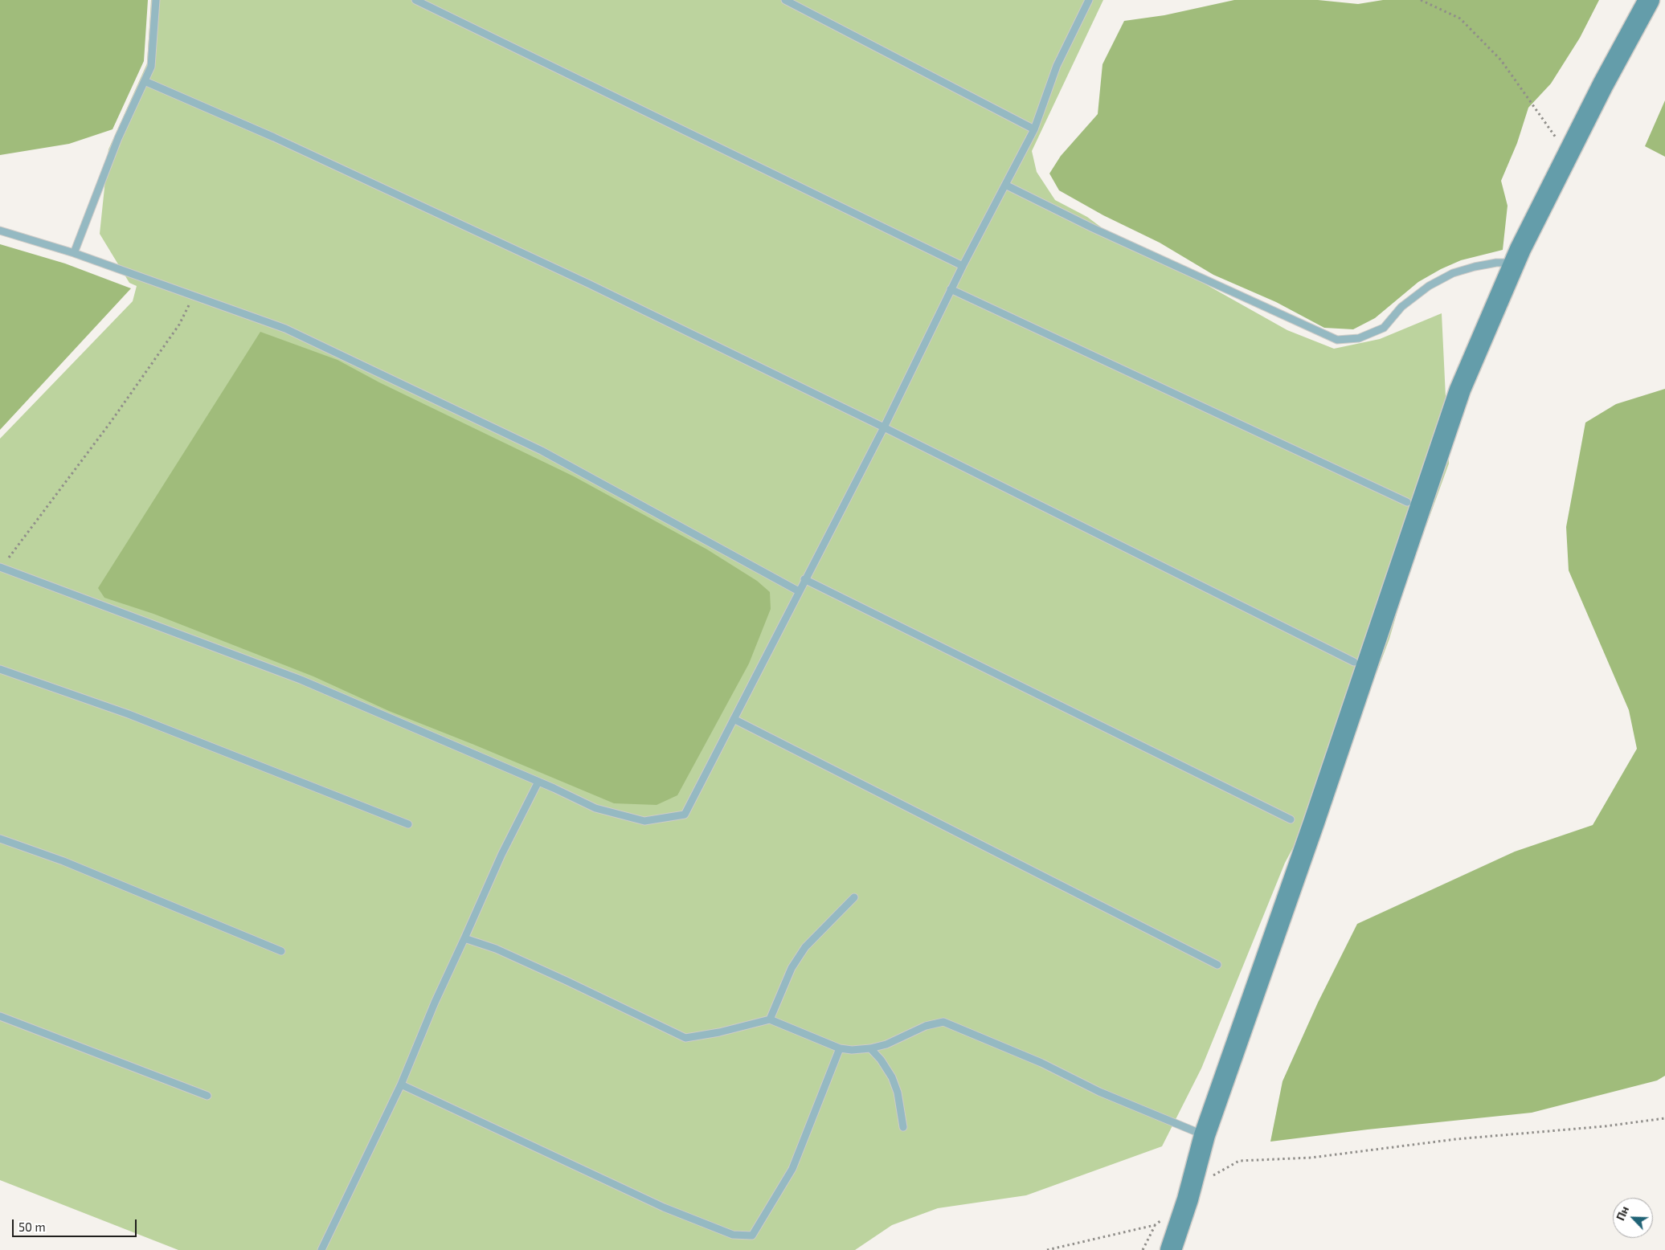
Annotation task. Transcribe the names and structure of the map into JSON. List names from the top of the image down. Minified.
{"scale_bar":"50 m","north":"top left"}
